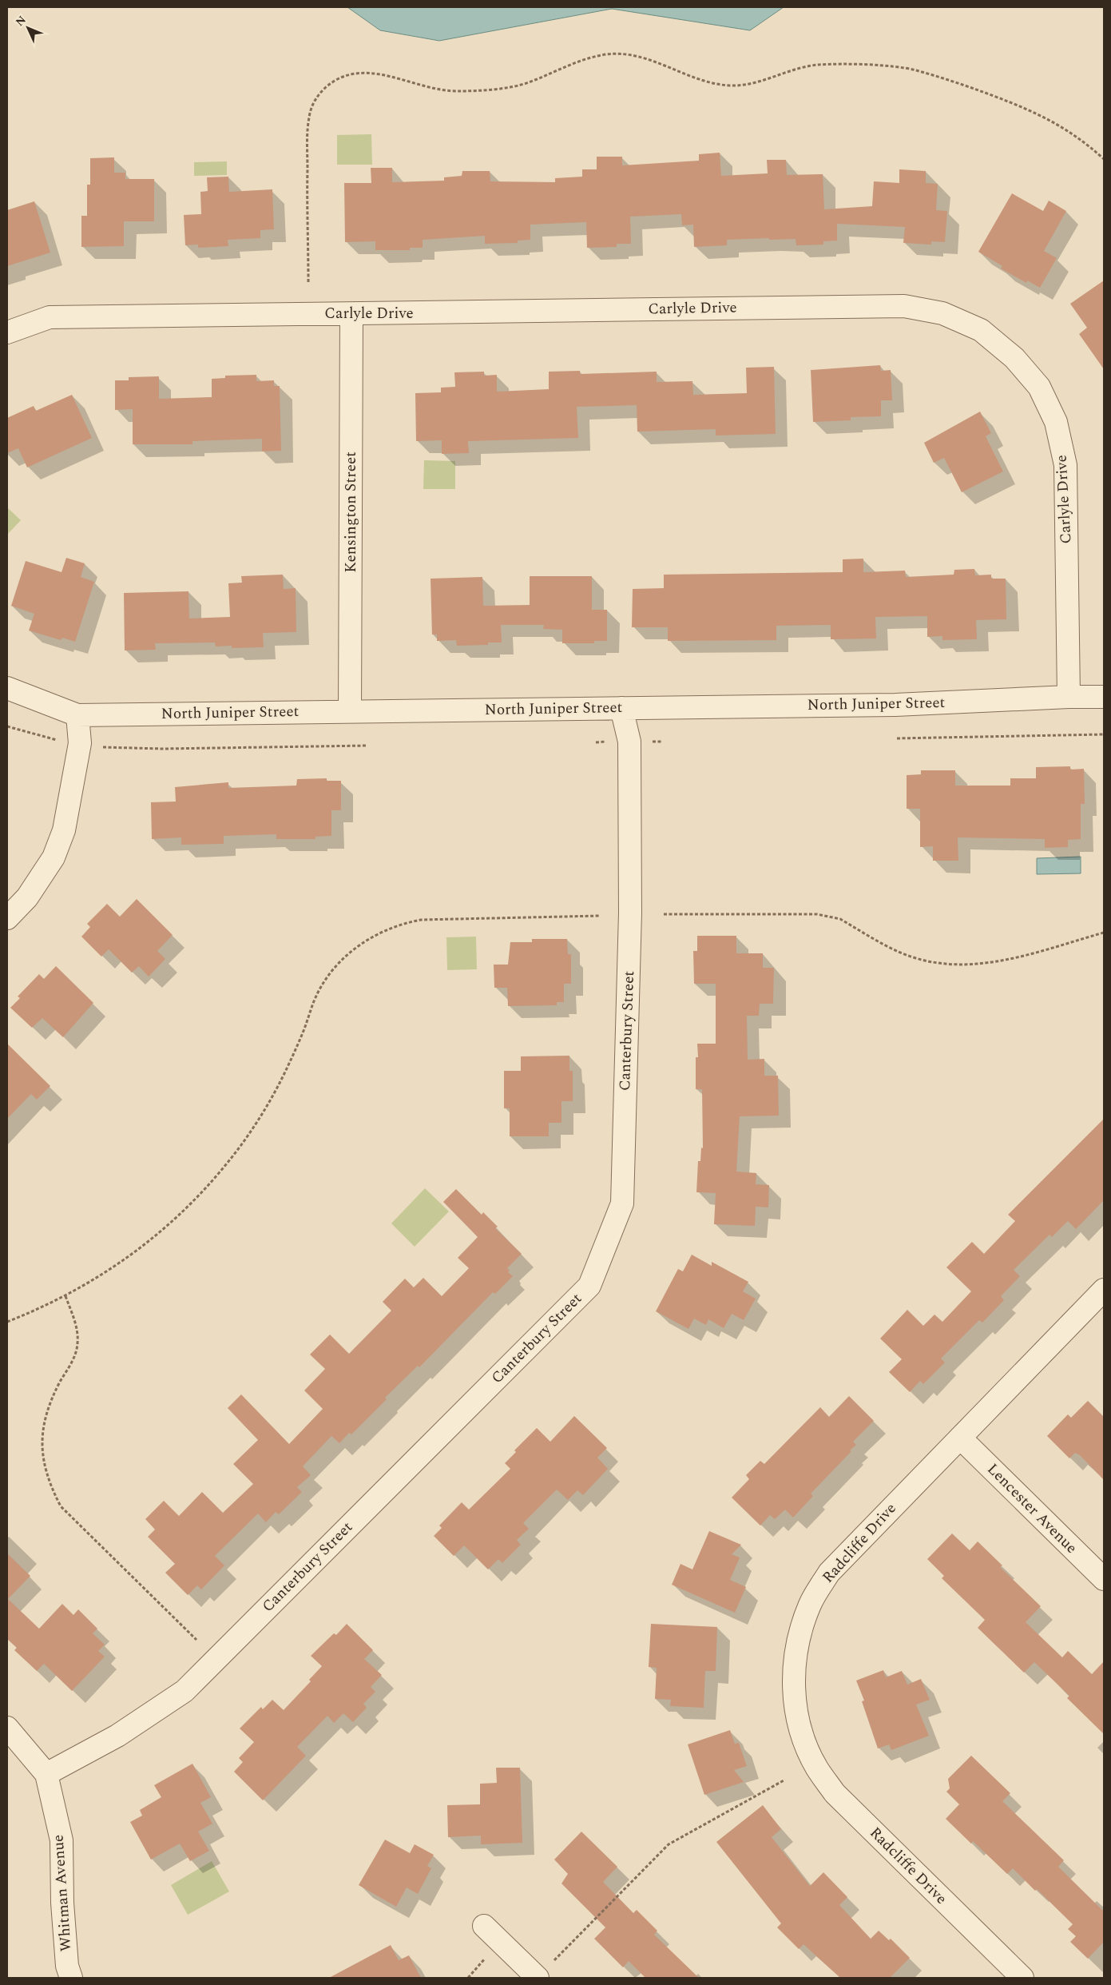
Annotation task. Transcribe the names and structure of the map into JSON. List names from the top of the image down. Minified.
{"streets":{"street":["Carlyle Drive","Kensington Street","North Juniper Street","Canterbury Street","Lencester Avenue","Radcliffe Drive","Whitman Avenue"]},"crossings":[["Carlyle Drive","Kensington Street"],["Carlyle Drive","North Juniper Street"],["Kensington Street","North Juniper Street"],["North Juniper Street","Canterbury Street"],["Canterbury Street","Whitman Avenue"],["Lencester Avenue","Radcliffe Drive"]],"north":"top left"}
